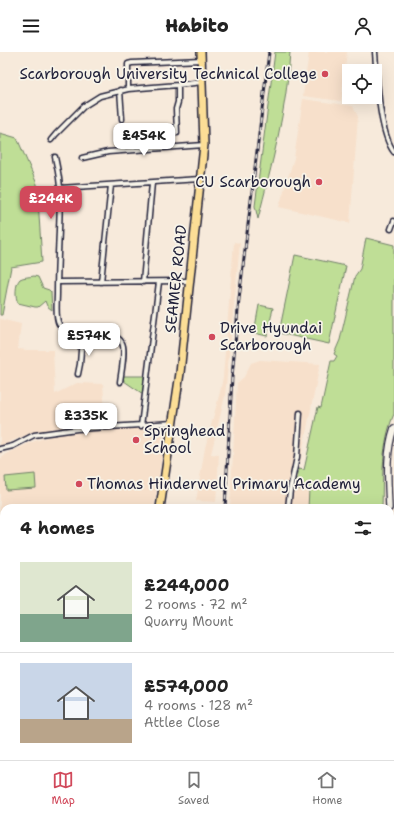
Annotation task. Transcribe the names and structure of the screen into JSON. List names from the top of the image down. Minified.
{"streets":{"highway":["SEAMER ROAD"]},"places":["Scarborough University Technical College","CU Scarborough","Drive Hyundai Scarborough","Springhead School","Thomas Hinderwell Primary Academy"],"page":{"header":"Habito","price":["£454K","£244K","£574K","£335K"],"heading":"4 homes","list":[{"name":"£244,000","note":"2 rooms · 72 m² · Quarry Mount"},{"name":"£574,000","note":"4 rooms · 128 m² · Attlee Close"}],"tabs":["Map","Saved","Home"]}}
